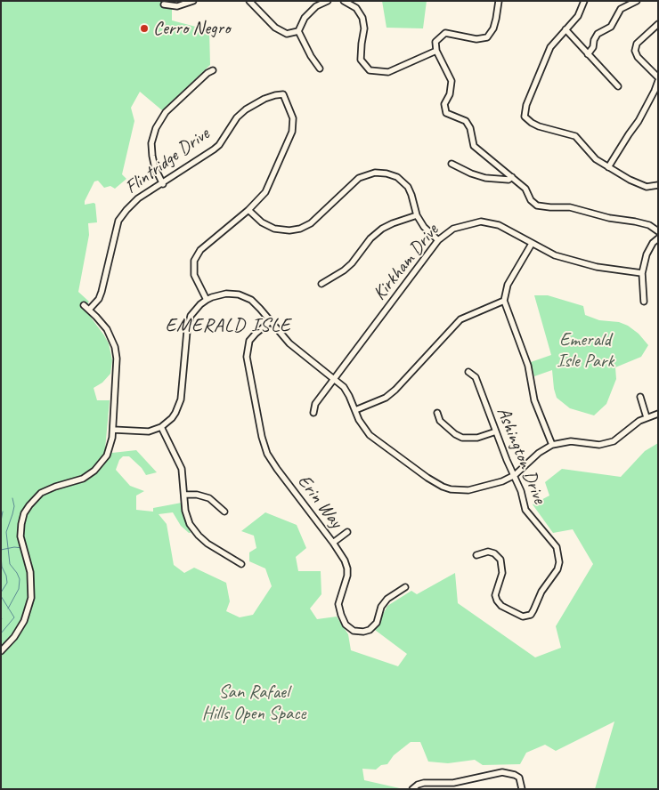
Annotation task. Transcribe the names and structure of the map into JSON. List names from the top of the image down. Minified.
{"streets":{"street":["Flintridge Drive","Kirkham Drive","Ashington Drive","Erin Way"]},"districts":["EMERALD ISLE"],"parks":["Emerald Isle Park","San Rafael Hills Open Space"],"places":["Cerro Negro"]}
